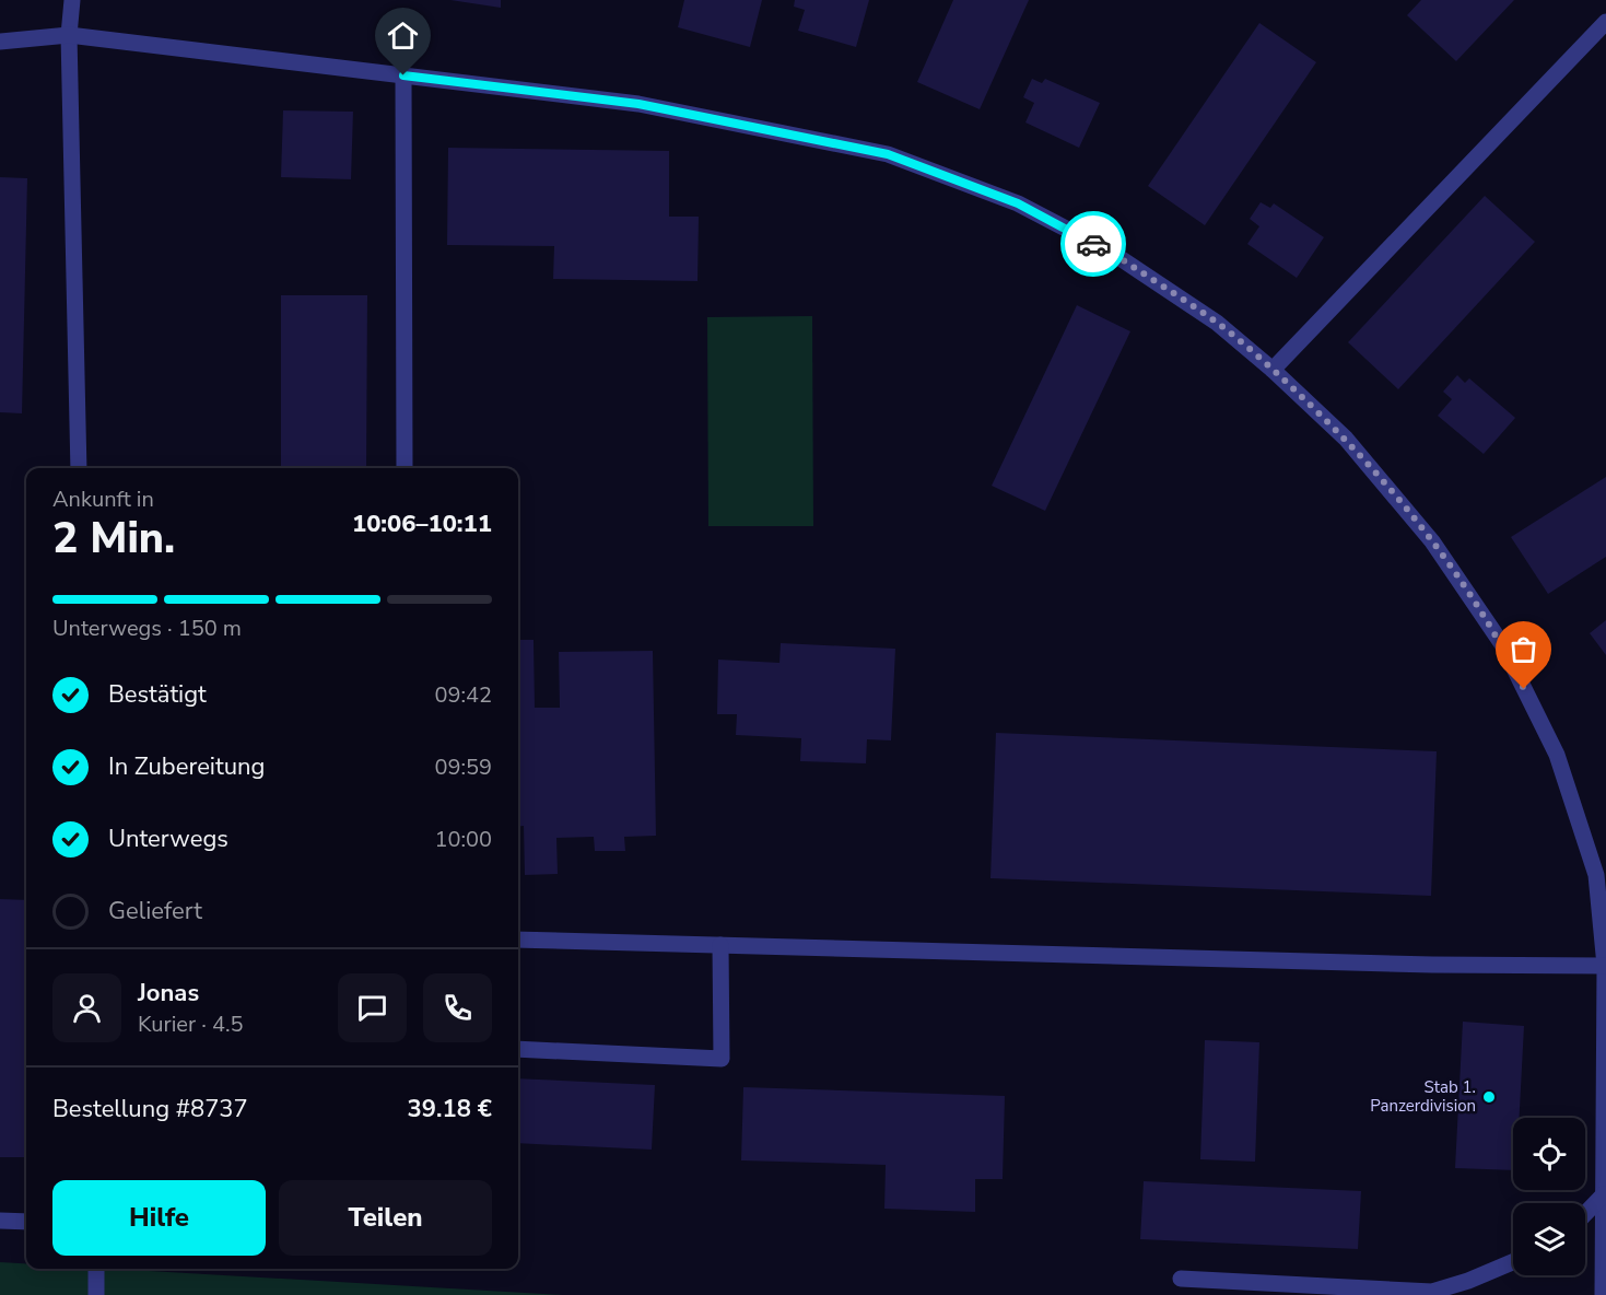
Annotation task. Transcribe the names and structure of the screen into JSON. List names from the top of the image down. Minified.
{"places":["Stab 1. Panzerdivision"],"page":{"heading":["2 Min.","Ankunft in","10:06–10:11"],"panel":["Jonas","Kurier · 4.5","Bestellung #8737","39.18 €"],"bar":"Unterwegs · 150 m","list":[["Bestätigt","09:42"],["In Zubereitung","09:59"],["Unterwegs","10:00"],"Geliefert"],"buttons":["Hilfe","Teilen"]}}
